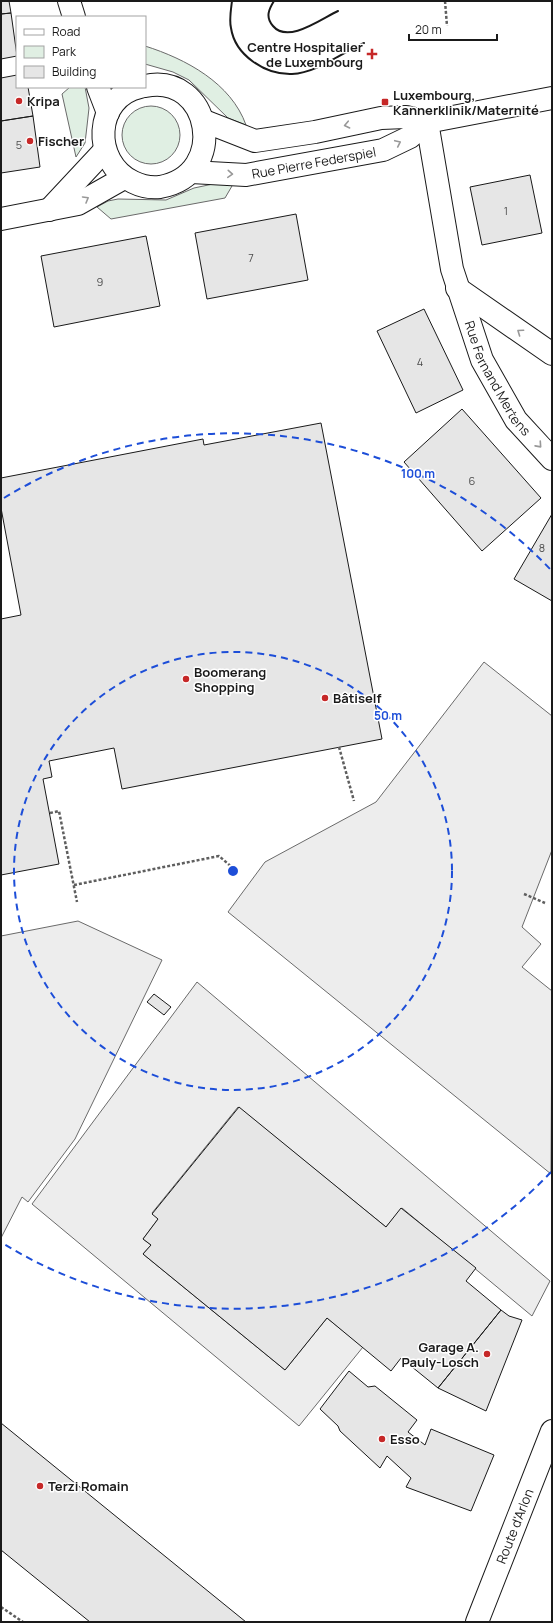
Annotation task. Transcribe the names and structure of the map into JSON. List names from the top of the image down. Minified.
{"streets":{"street":["Rue Pierre Federspiel","Rue Fernand Mertens","Route d'Arlon"]},"crossings":[["Rue Pierre Federspiel","Rue Fernand Mertens"]],"places":{"health":["Centre Hospitalier de Luxembourg"],"other":["Kripa","Fischer","Boomerang Shopping","Bâtiself","Garage A. Pauly-Losch","Esso","Terzi Romain"],"transit":["Luxembourg, Kannerklinik/Maternité"]},"house_numbers":["5","1","7","9","4","6","8"],"legend":["Road","Park","Building"],"scale_bar":"20 m","rings":["100 m","50 m"]}
